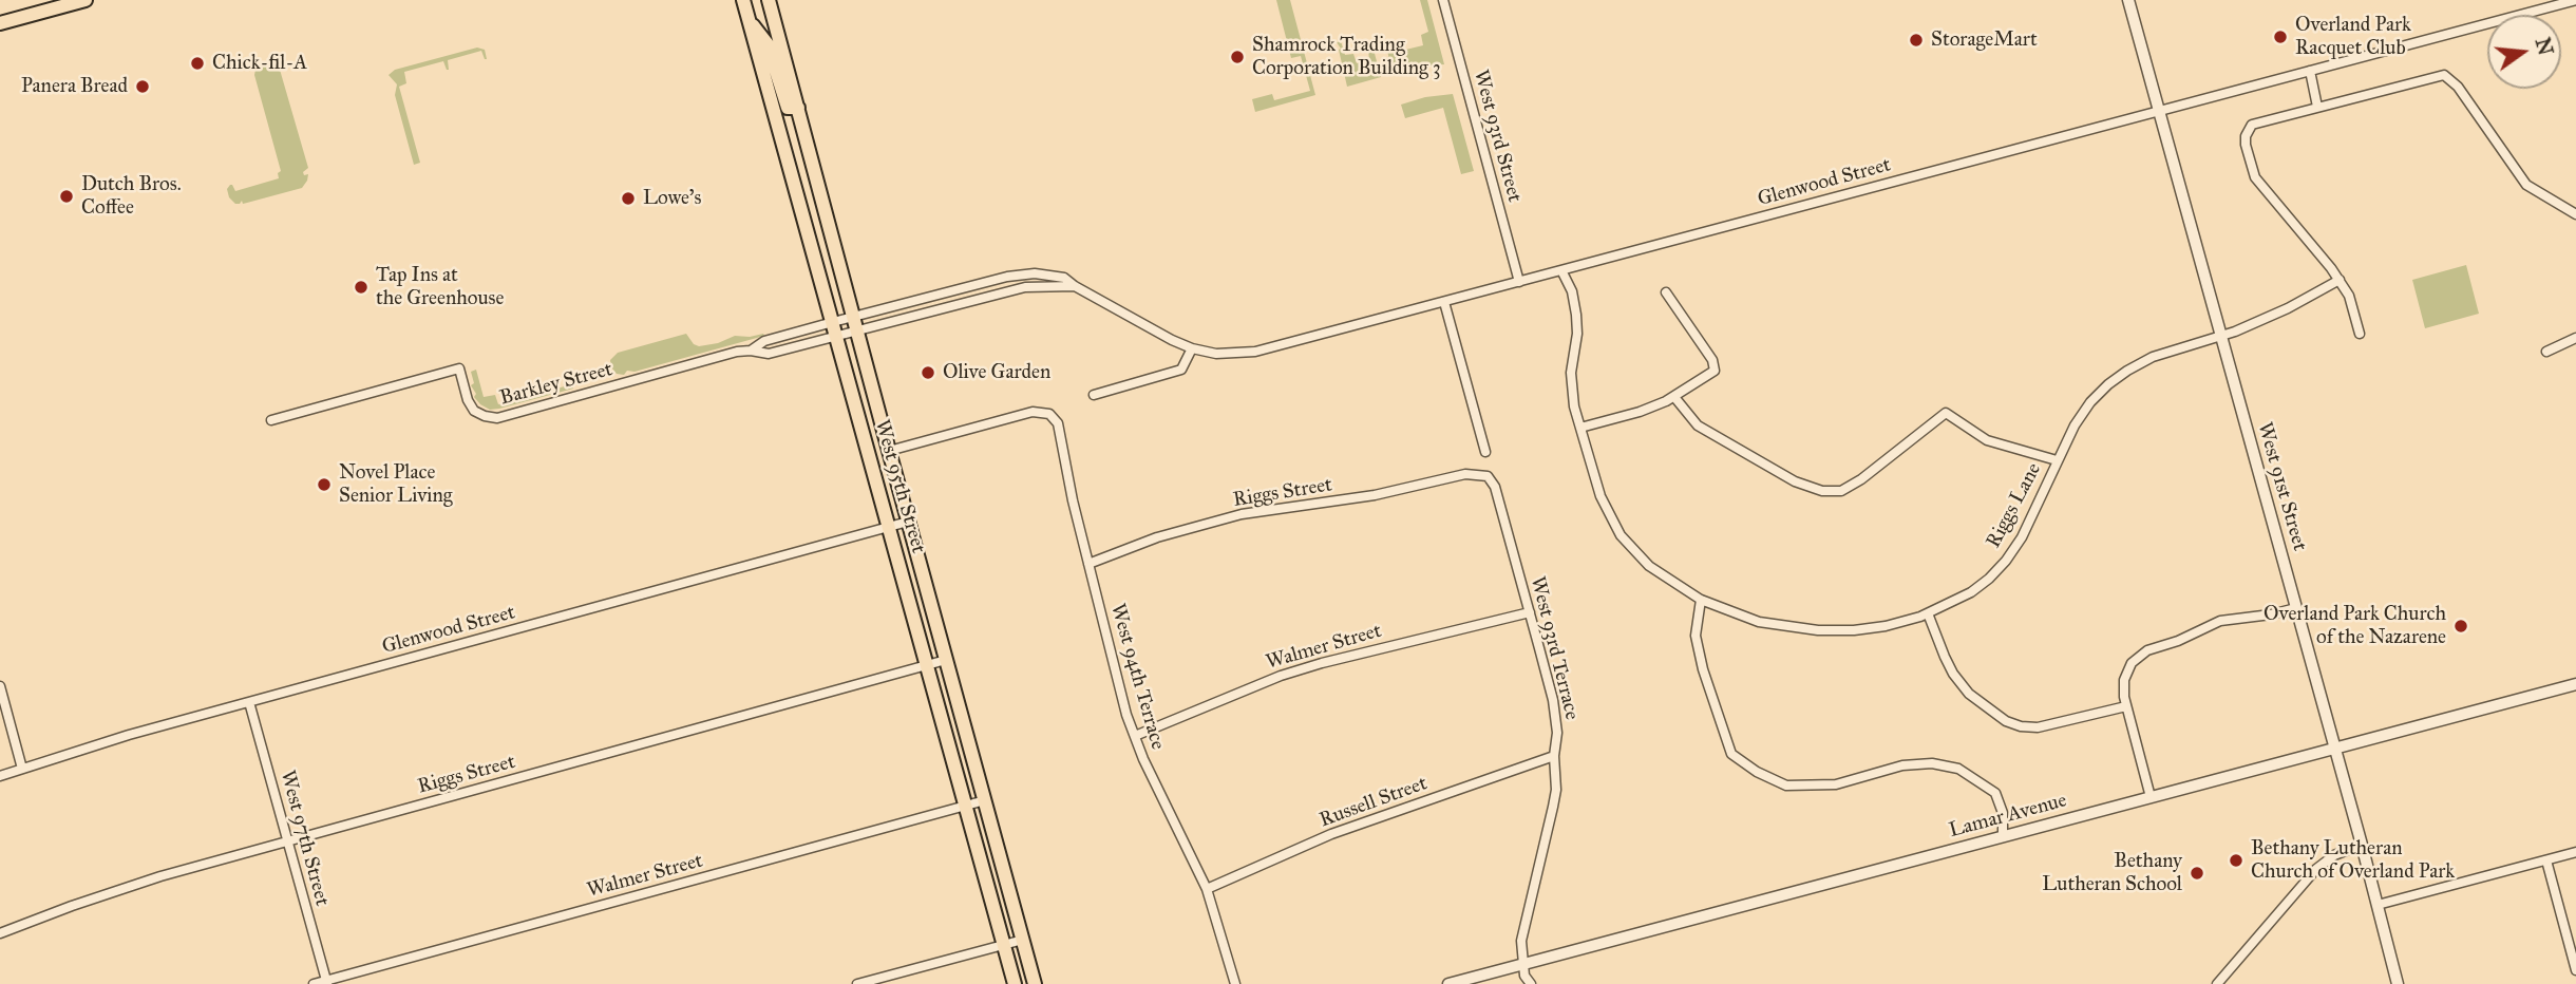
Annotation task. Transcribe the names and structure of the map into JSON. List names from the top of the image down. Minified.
{"streets":{"main road":["West 95th Street"],"street":["West 93rd Street","Glenwood Street","Barkley Street","West 91st Street","Riggs Street","Riggs Lane","Walmer Street","West 93rd Terrace","West 94th Terrace","Russell Street","Lamar Avenue","West 97th Street"]},"crossings":[["West 93rd Street","Glenwood Street"],["Glenwood Street","Barkley Street"],["Glenwood Street","West 95th Street"],["Glenwood Street","West 91st Street"],["Glenwood Street","Riggs Lane"],["Glenwood Street","West 97th Street"],["Barkley Street","West 95th Street"],["West 95th Street","Riggs Street"],["West 95th Street","Walmer Street"],["West 95th Street","West 94th Terrace"],["West 91st Street","Riggs Lane"],["West 91st Street","Lamar Avenue"],["Riggs Street","West 93rd Terrace"],["Riggs Street","West 94th Terrace"],["Riggs Street","West 97th Street"],["Walmer Street","West 93rd Terrace"],["Walmer Street","West 94th Terrace"],["Walmer Street","West 97th Street"],["West 93rd Terrace","Russell Street"],["West 93rd Terrace","Lamar Avenue"],["West 94th Terrace","Russell Street"]],"places":["Overland Park Racquet Club","StorageMart","Shamrock Trading Corporation Building 3","Chick-fil-A","Panera Bread","Dutch Bros. Coffee","Lowe's","Tap Ins at the Greenhouse","Olive Garden","Novel Place Senior Living","Overland Park Church of the Nazarene","Bethany Lutheran Church of Overland Park","Bethany Lutheran School"],"north":"right"}
